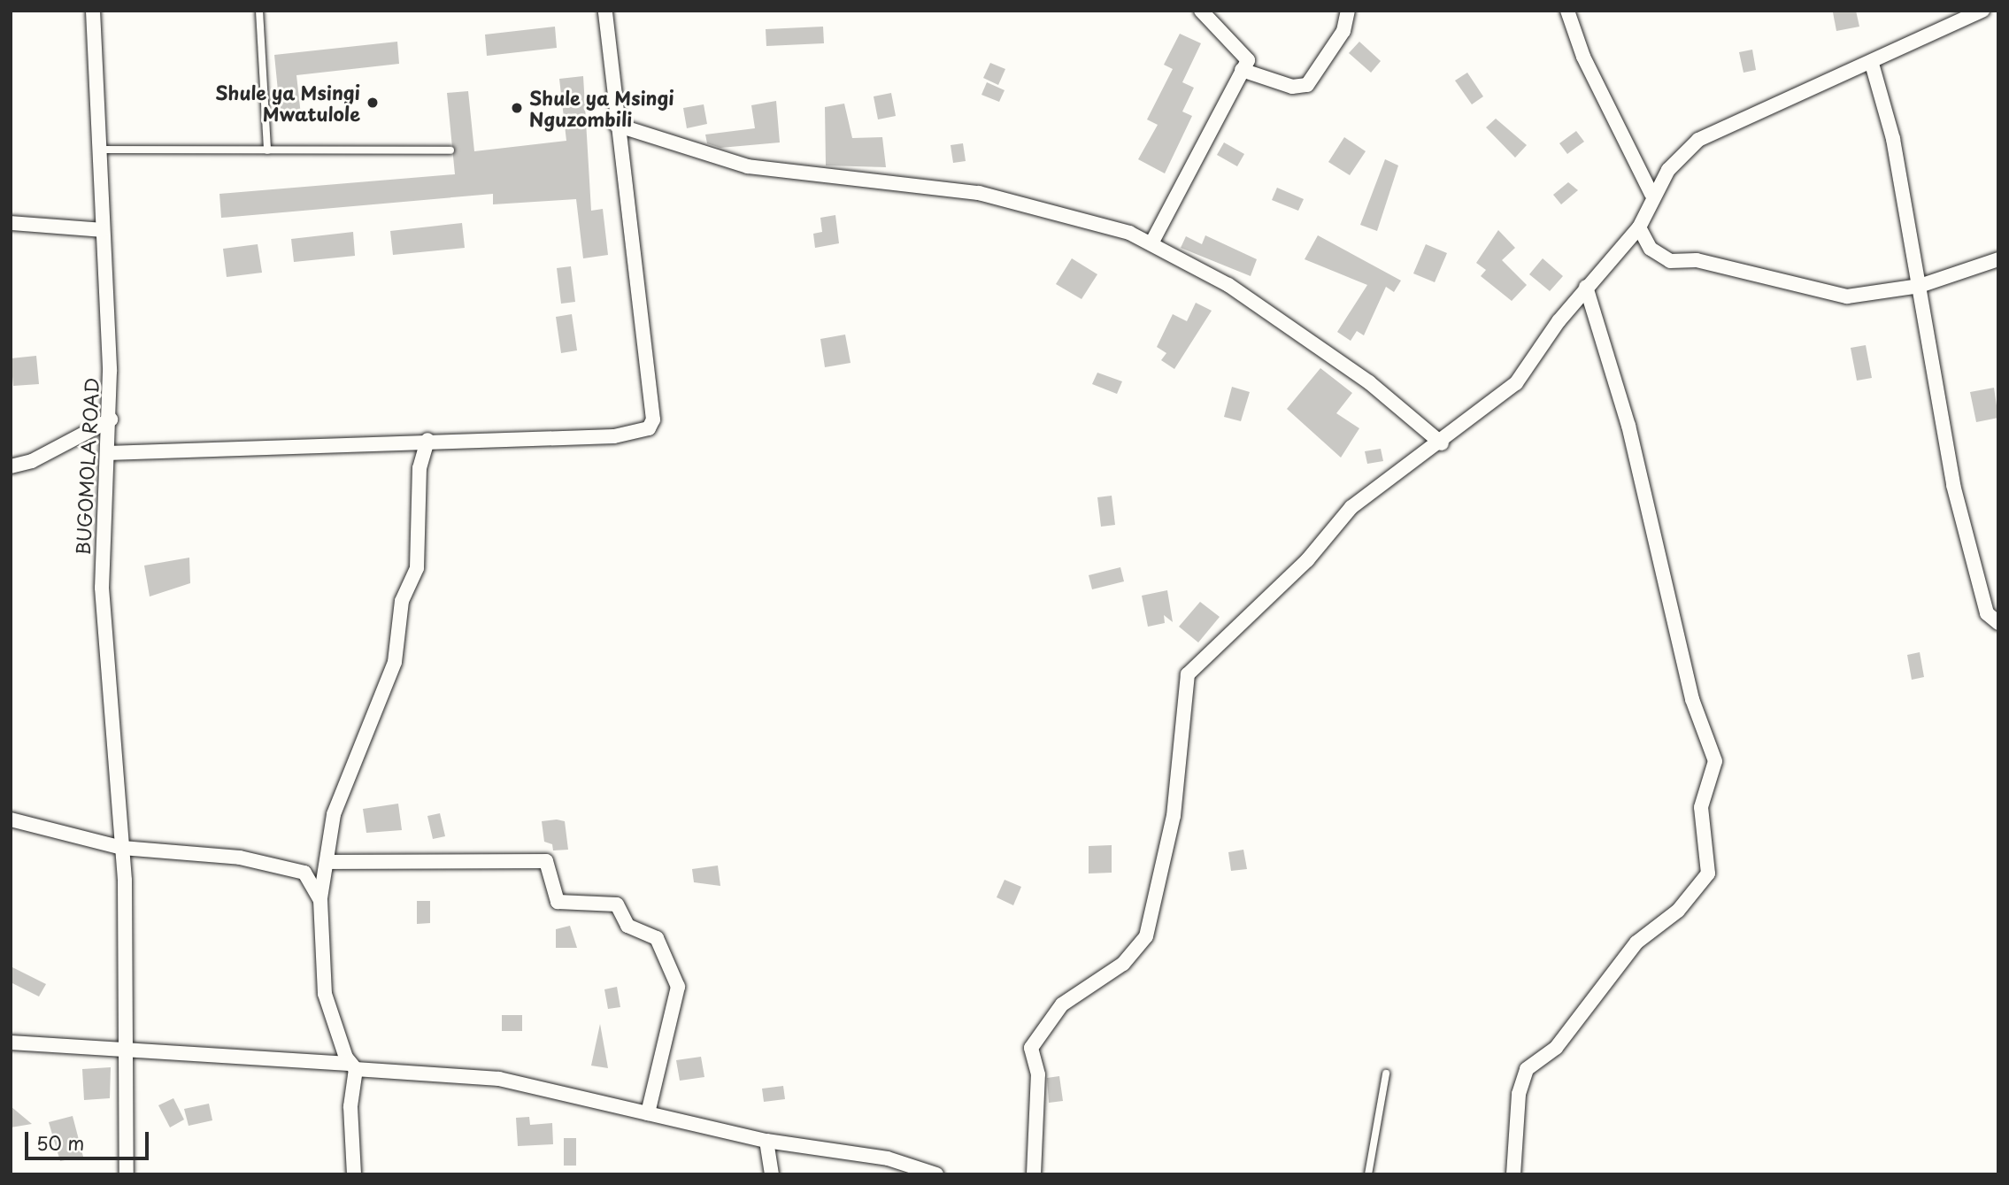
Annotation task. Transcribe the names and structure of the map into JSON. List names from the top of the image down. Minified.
{"streets":{"street":["BUGOMOLA ROAD"]},"places":["Shule ya Msingi Mwatulole","Shule ya Msingi Nguzombili"],"scale_bar":"50 m"}
